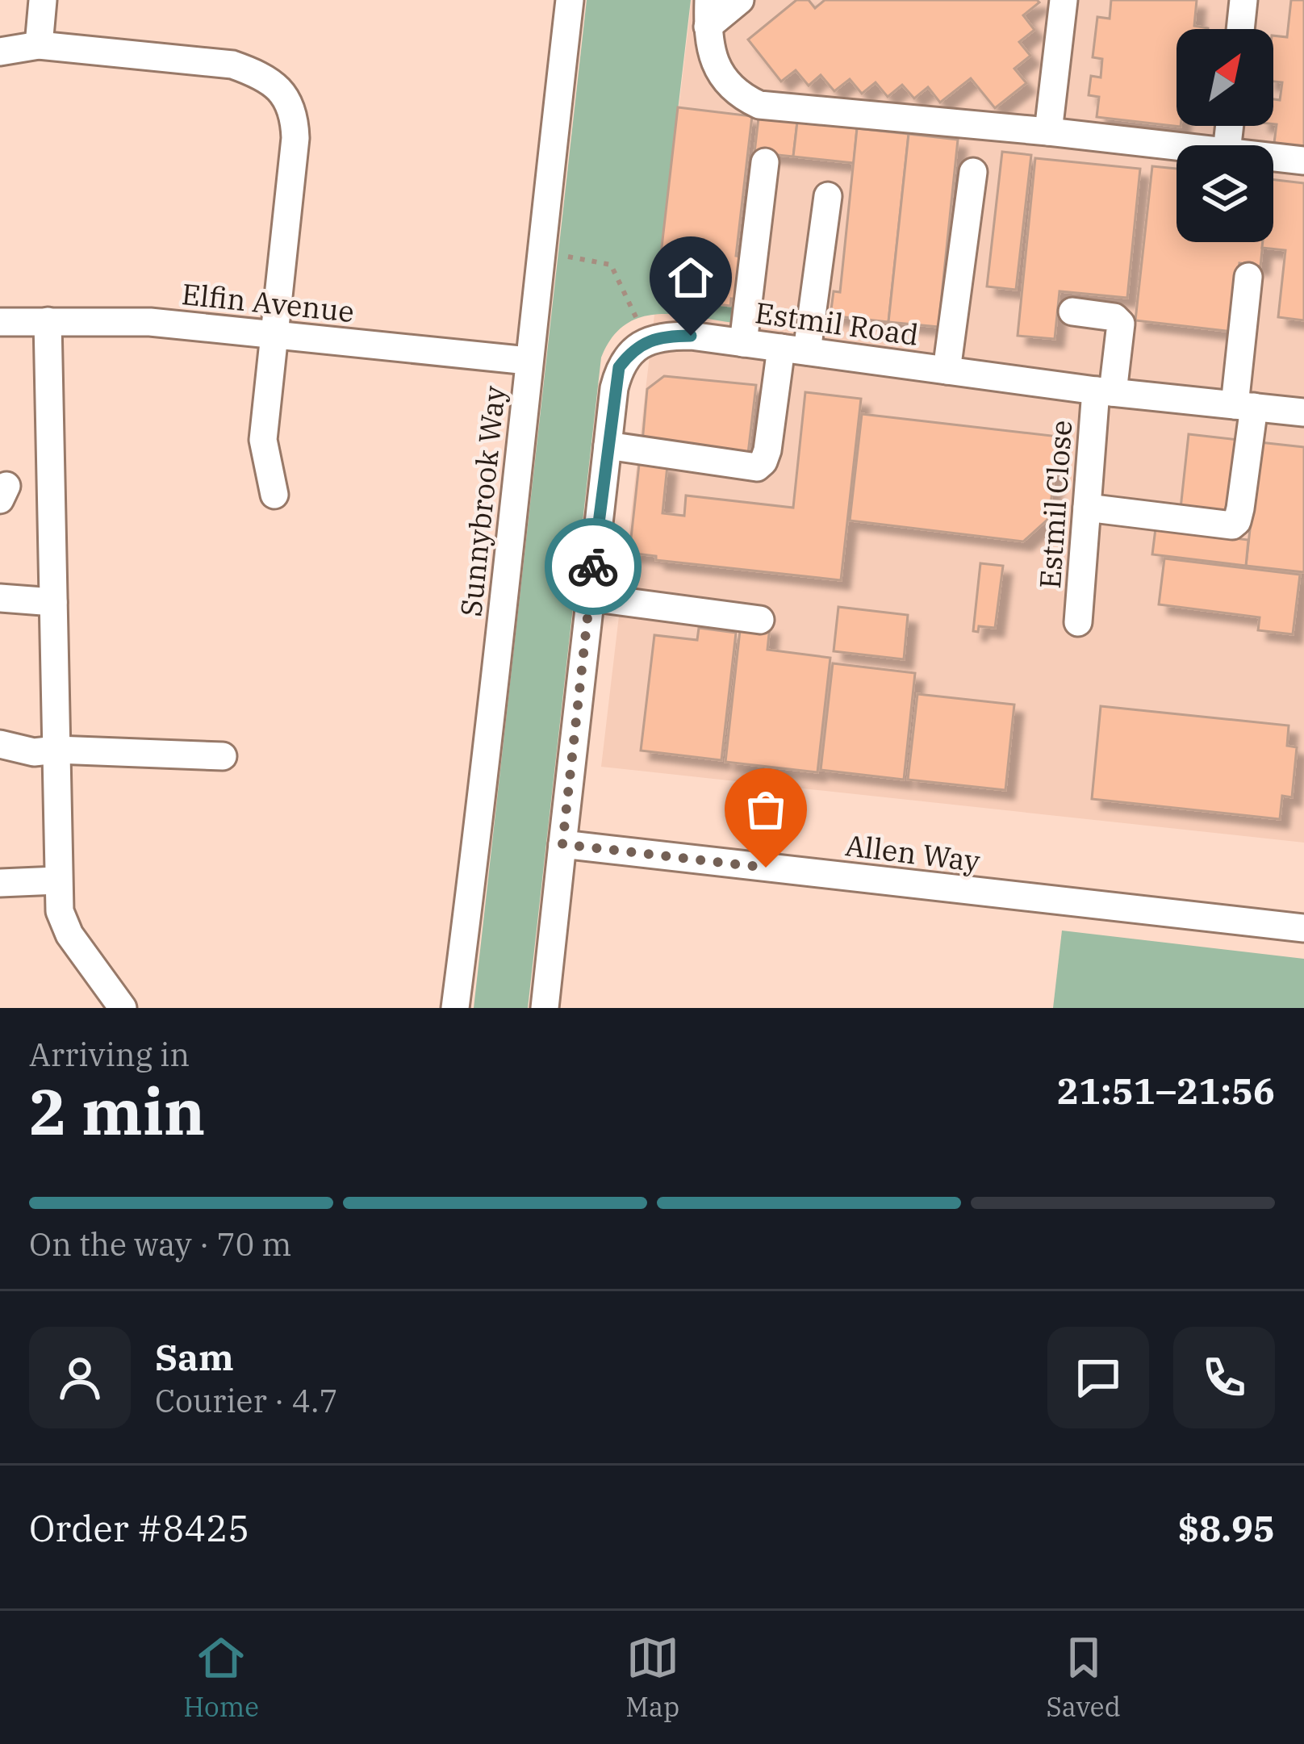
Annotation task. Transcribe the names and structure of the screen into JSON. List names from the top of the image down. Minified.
{"streets":{"street":["Elfin Avenue","Estmil Road","Sunnybrook Way","Estmil Close","Allen Way"]},"crossings":[["Elfin Avenue","Sunnybrook Way"],["Estmil Road","Estmil Close"]],"north":"top right","page":{"heading":["2 min","Arriving in","21:51–21:56"],"panel":["Sam","Courier · 4.7","Order #8425","$8.95"],"bar":"On the way · 70 m","tabs":["Home","Map","Saved"]}}
